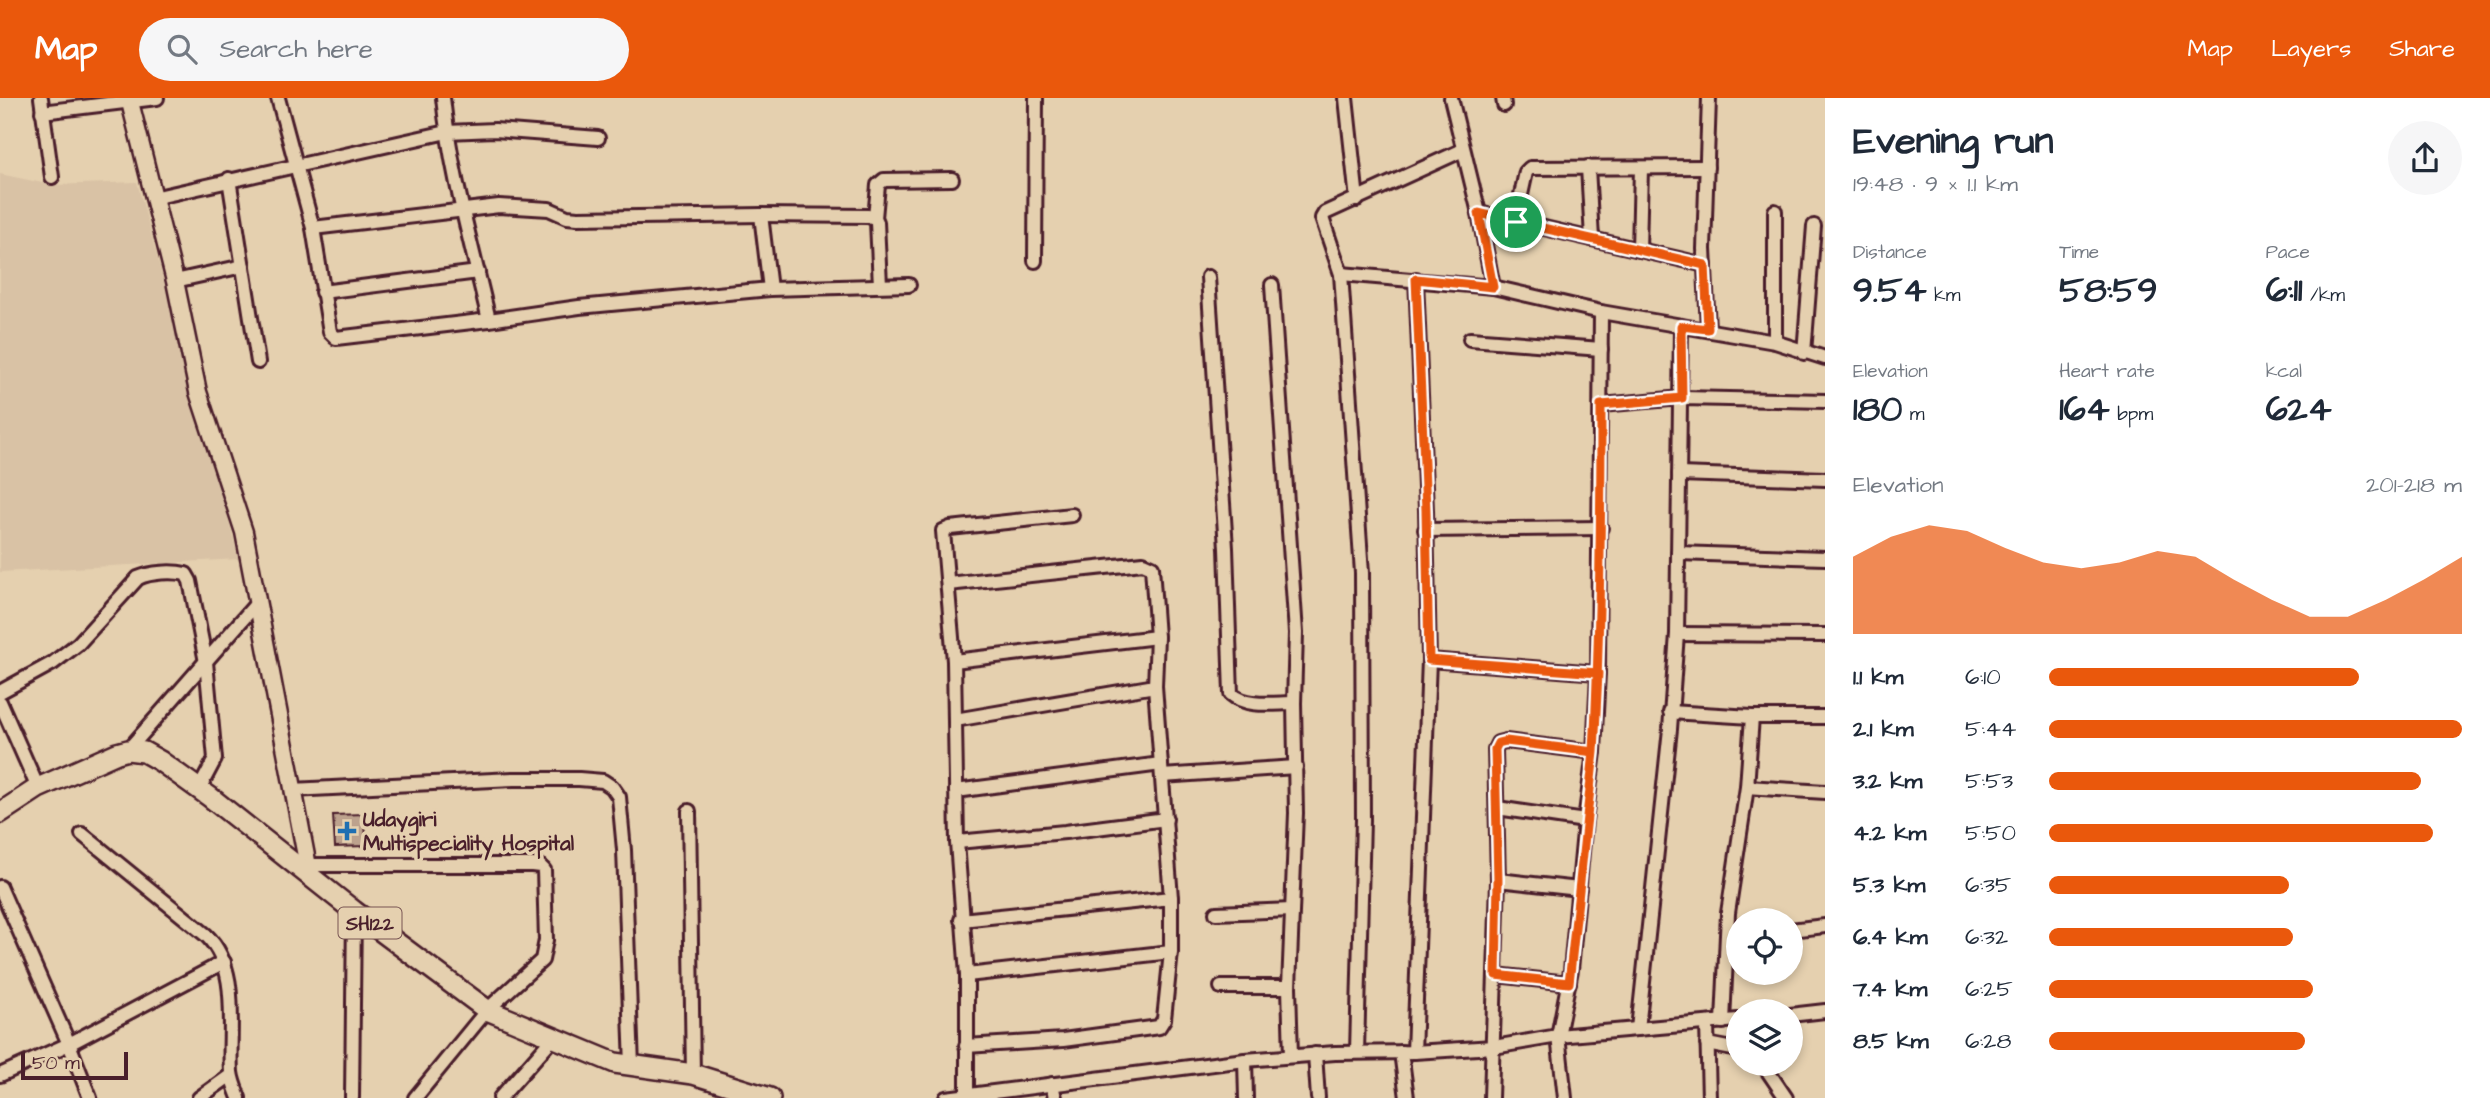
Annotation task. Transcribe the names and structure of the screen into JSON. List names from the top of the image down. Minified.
{"streets":{"main road":["SH122"]},"places":{"health":["Udaygiri Multispeciality Hospital"]},"scale_bar":"50 m","page":{"header":"Map","search":"Search here","nav":["Map","Layers","Share"],"heading":["Evening run","19:48 · 9 × 1.1 km"],"stats":[["Distance","9.54 km"],["Time","58:59"],["Pace","6:11 /km"],["Elevation","180 m"],["Heart rate","164 bpm"],["kcal","624"]],"chart":["Elevation","201–218 m"],"list":[{"name":"1.1 km","note":"6:10"},{"name":"2.1 km","note":"5:44"},{"name":"3.2 km","note":"5:53"},{"name":"4.2 km","note":"5:50"},{"name":"5.3 km","note":"6:35"},{"name":"6.4 km","note":"6:32"},{"name":"7.4 km","note":"6:25"},{"name":"8.5 km","note":"6:28"}],"scale":"50 m"}}
